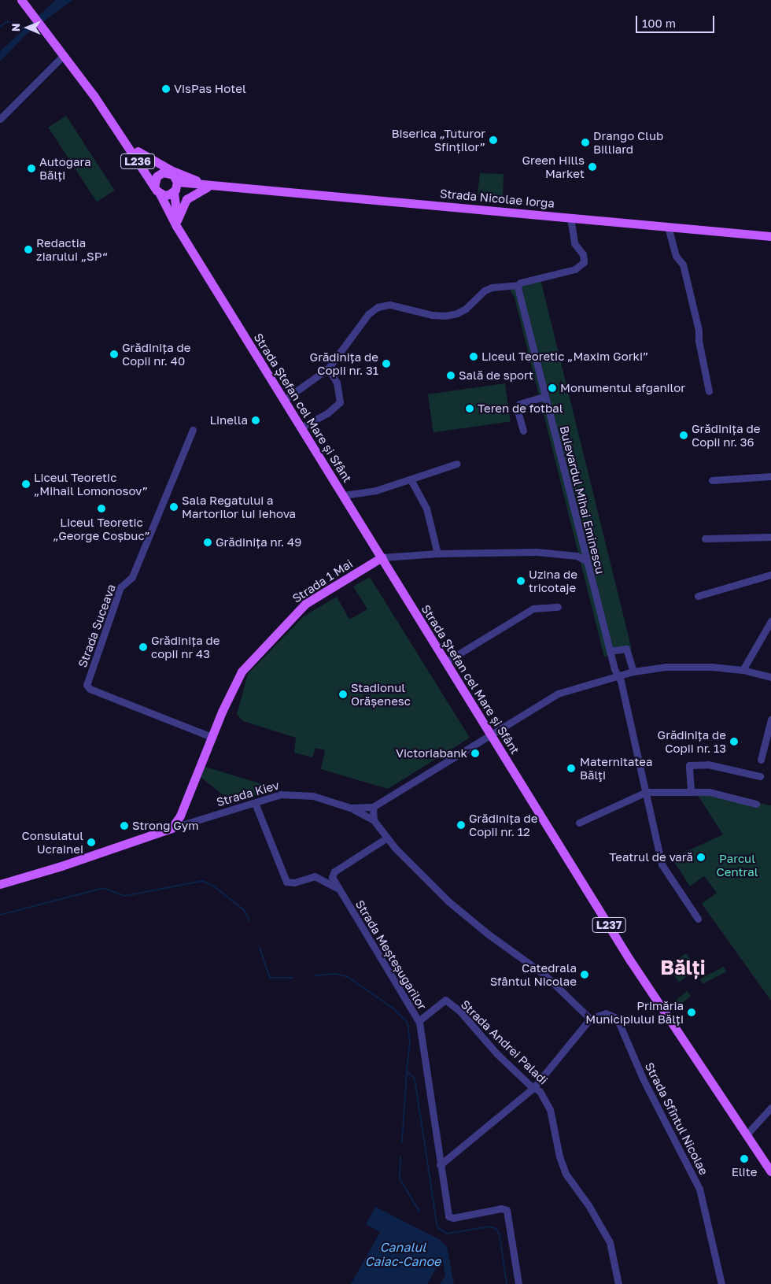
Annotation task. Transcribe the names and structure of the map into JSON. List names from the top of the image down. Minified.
{"streets":{"main road":["L236","Strada Nicolae Iorga","Strada Ștefan cel Mare și Sfânt","Strada 1 Mai","Strada Kiev","L237"],"street":["Bulevardul Mihai Eminescu","Strada Suceava","Strada Meșteșugarilor","Strada Andrei Paladi","Strada Sfîntul Nicolae"]},"crossings":[["L236","Strada Nicolae Iorga"],["L236","Strada Ștefan cel Mare și Sfânt"],["Strada Nicolae Iorga","Strada Ștefan cel Mare și Sfânt"],["Strada Ștefan cel Mare și Sfânt","Strada 1 Mai"],["Strada Ștefan cel Mare și Sfânt","Strada Kiev"],["Bulevardul Mihai Eminescu","Strada 1 Mai"],["Bulevardul Mihai Eminescu","Strada Kiev"],["Strada 1 Mai","Strada Suceava"],["Strada 1 Mai","Strada Kiev"],["Strada Meșteșugarilor","Strada Andrei Paladi"]],"districts":["Bălți"],"water":["Canalul Caiac-Canoe"],"parks":["Parcul Central"],"places":["VisPas Hotel","Biserica „Tuturor Sfinților”","Drango Club Billiard","Green Hills Market","Autogara Bălți","Redactia ziarului „SP“","Grădinița de Copii nr. 40","Liceul Teoretic „Maxim Gorki”","Grădinița de Copii nr. 31","Sală de sport","Monumentul afganilor","Teren de fotbal","Linella","Grădinița de Copii nr. 36","Liceul Teoretic „Mihail Lomonosov”","Sala Regatului a Martorilor lui Iehova","Liceul Teoretic „George Coșbuc”","Grădinița nr. 49","Uzina de tricotaje","Grădinița de copii nr 43","Stadionul Orășenesc","Grădinița de Copii nr. 13","Victoriabank","Maternitatea Bălţi","Grădinița de Copii nr. 12","Strong Gym","Consulatul Ucrainei","Teatrul de vară","Catedrala Sfântul Nicolae","Primăria Municipiului Bălți","Elite"],"scale_bar":"100 m","north":"left"}
